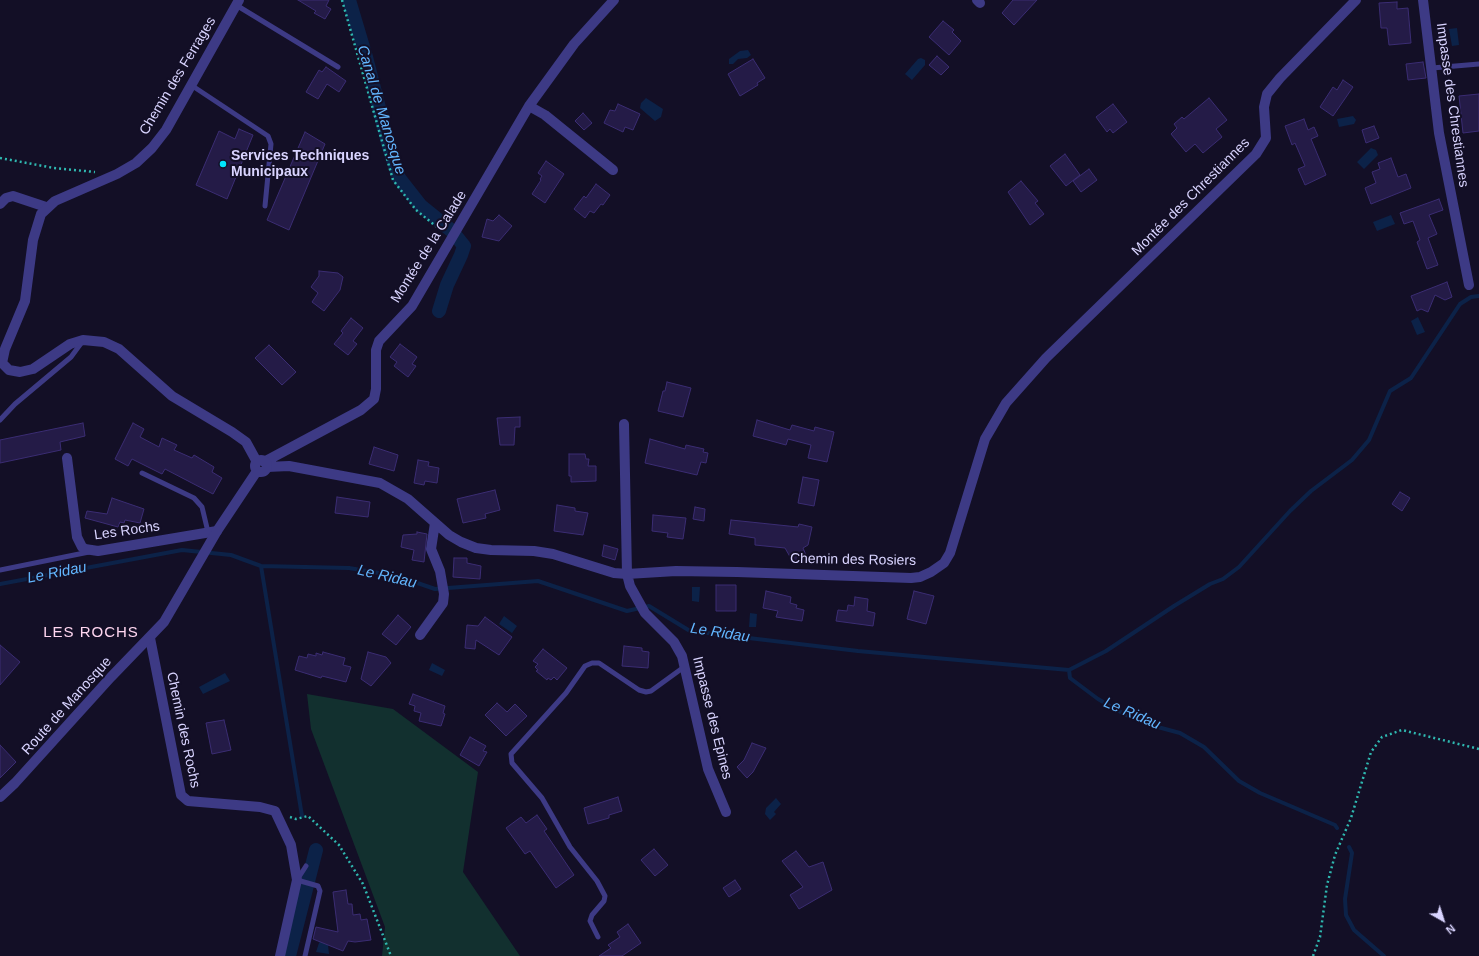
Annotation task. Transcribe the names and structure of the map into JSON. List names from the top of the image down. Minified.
{"streets":{"street":["Chemin des Ferrages","Impasse des Chrestiannes","Montée des Chrestiannes","Montée de la Calade","Les Rochs","Chemin des Rosiers","Route de Manosque","Impasse des Epines","Chemin des Rochs"]},"crossings":[["Montée des Chrestiannes","Chemin des Rosiers"],["Montée de la Calade","Chemin des Rosiers"],["Montée de la Calade","Route de Manosque"],["Les Rochs","Route de Manosque"],["Chemin des Rosiers","Route de Manosque"],["Chemin des Rosiers","Impasse des Epines"],["Route de Manosque","Chemin des Rochs"]],"districts":["LES ROCHS"],"water":["Canal de Manosque","Le Ridau"],"places":["Services Techniques Municipaux"],"north":"bottom right"}
